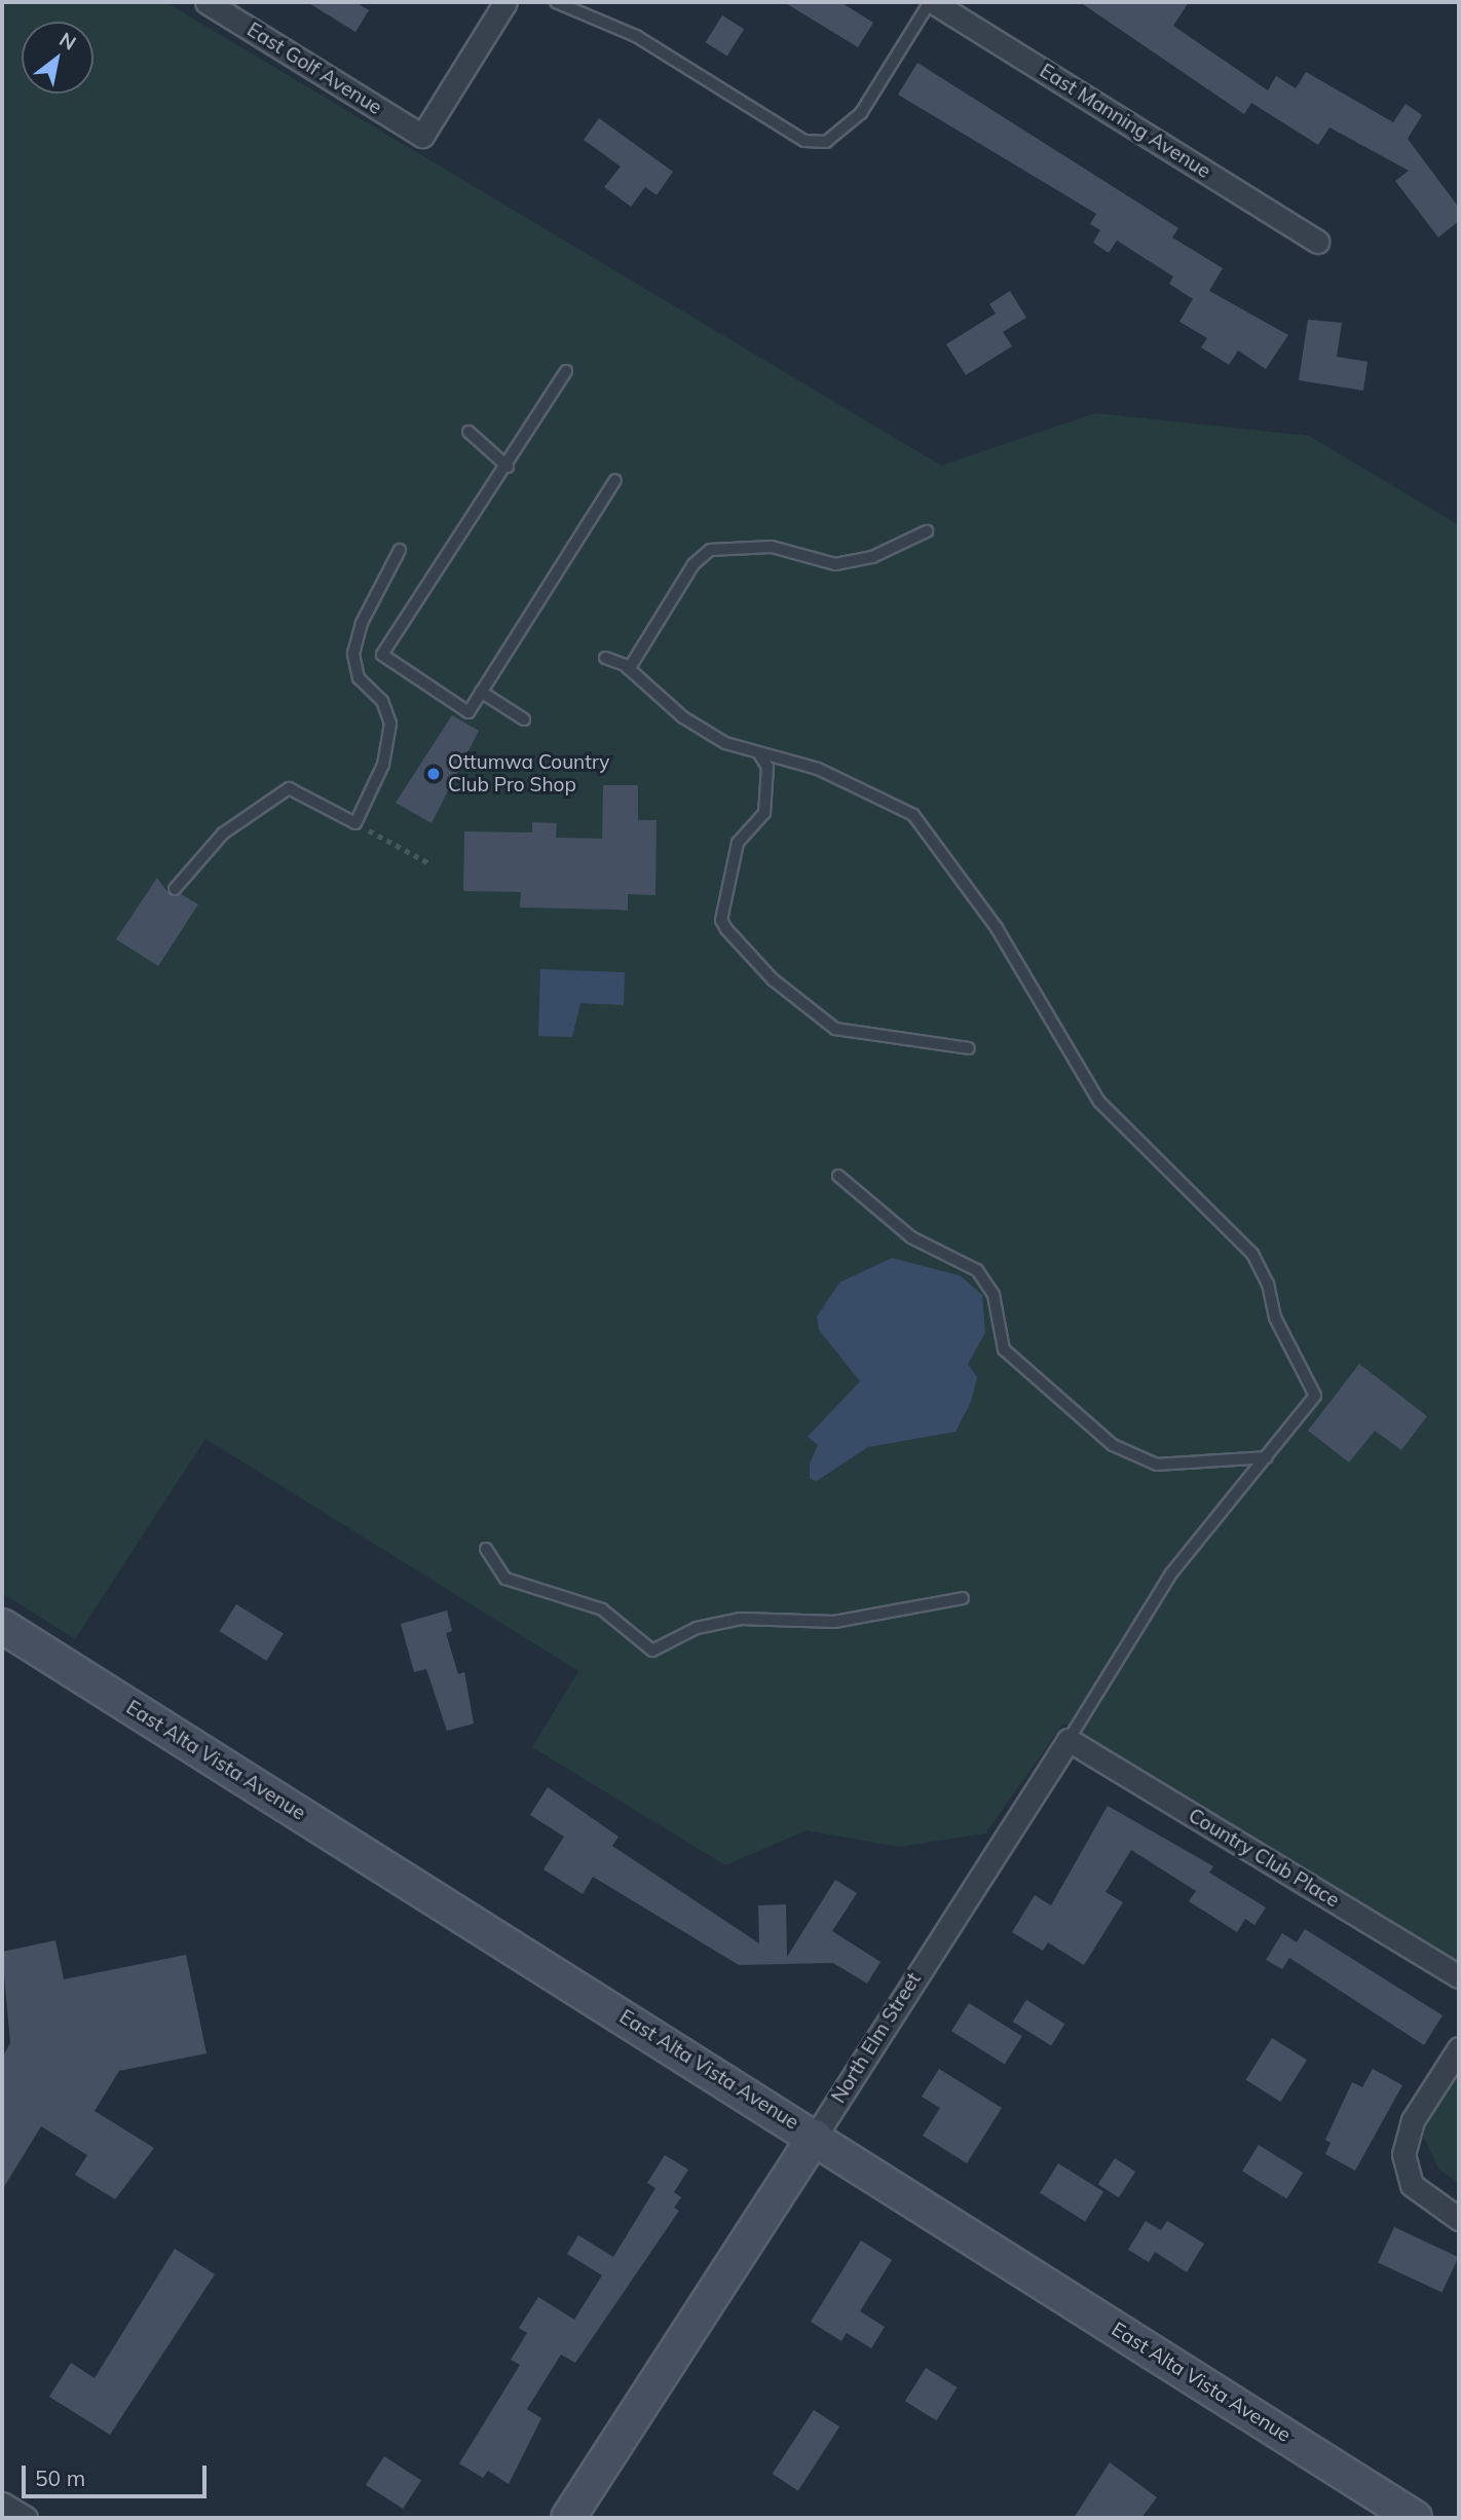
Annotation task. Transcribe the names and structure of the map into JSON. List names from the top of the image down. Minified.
{"streets":{"main road":["East Alta Vista Avenue","North Elm Street"],"street":["East Golf Avenue","East Manning Avenue","Country Club Place"]},"crossings":[["East Alta Vista Avenue","North Elm Street"],["Country Club Place","North Elm Street"]],"places":["Ottumwa Country Club Pro Shop"],"scale_bar":"50 m","north":"top right"}
